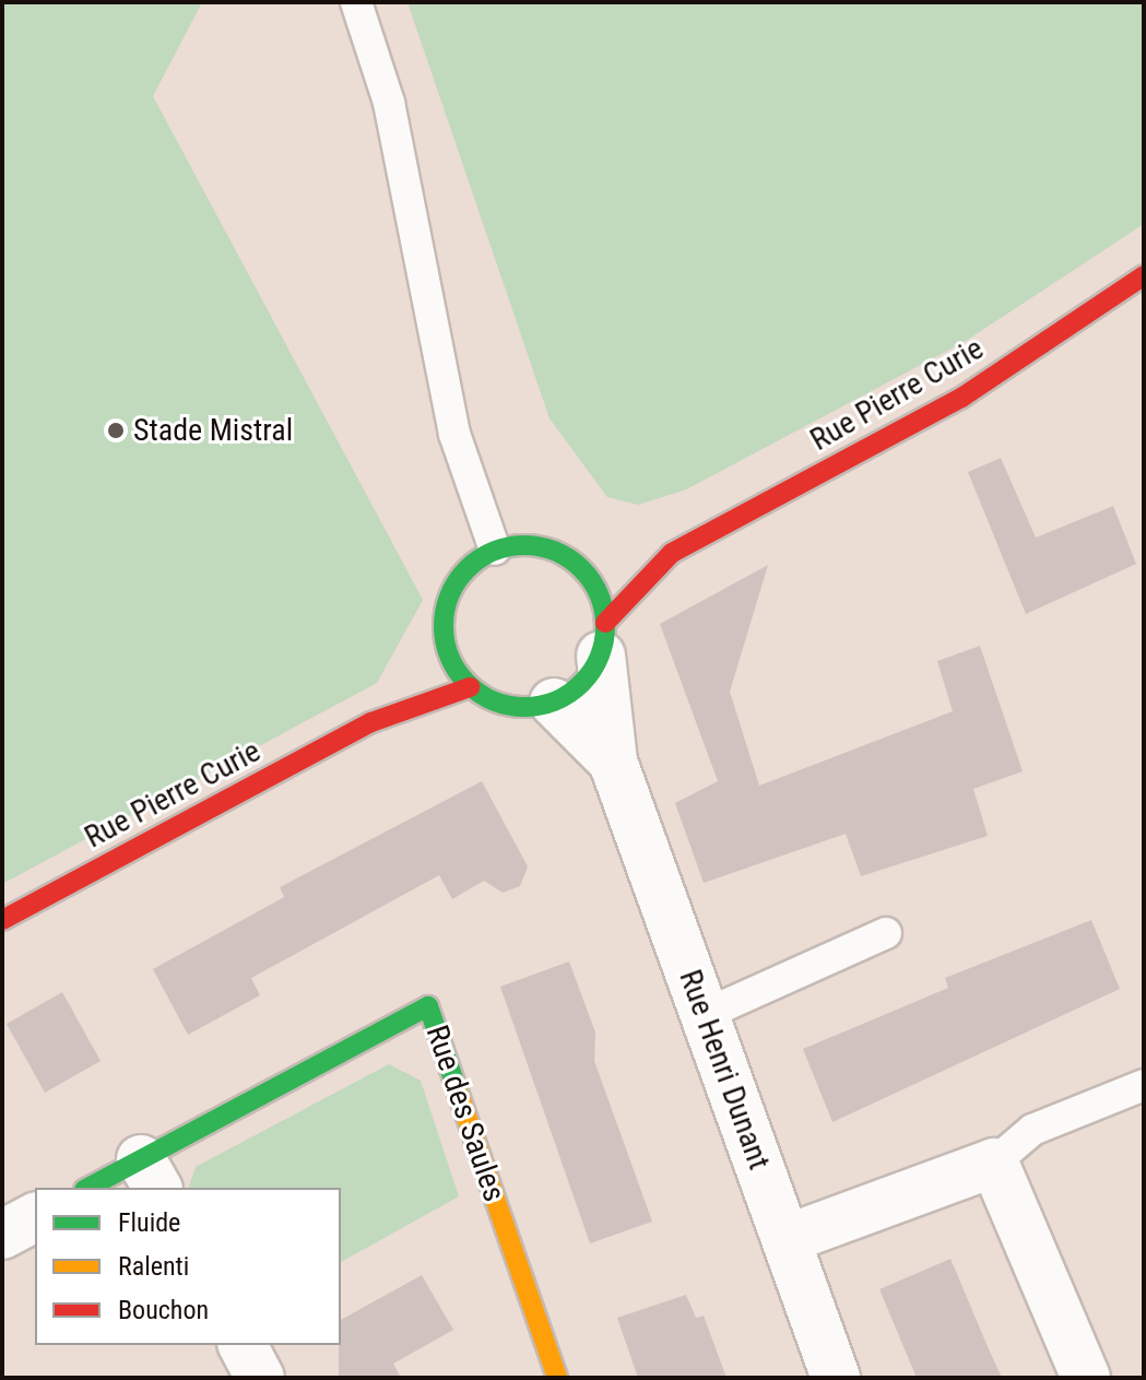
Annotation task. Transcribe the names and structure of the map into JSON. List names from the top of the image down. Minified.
{"streets":{"street":["Rue Pierre Curie","Rue Henri Dunant","Rue des Saules"]},"crossings":[["Rue Pierre Curie","Rue Henri Dunant"]],"places":["Stade Mistral"],"legend":["Fluide","Ralenti","Bouchon"]}
